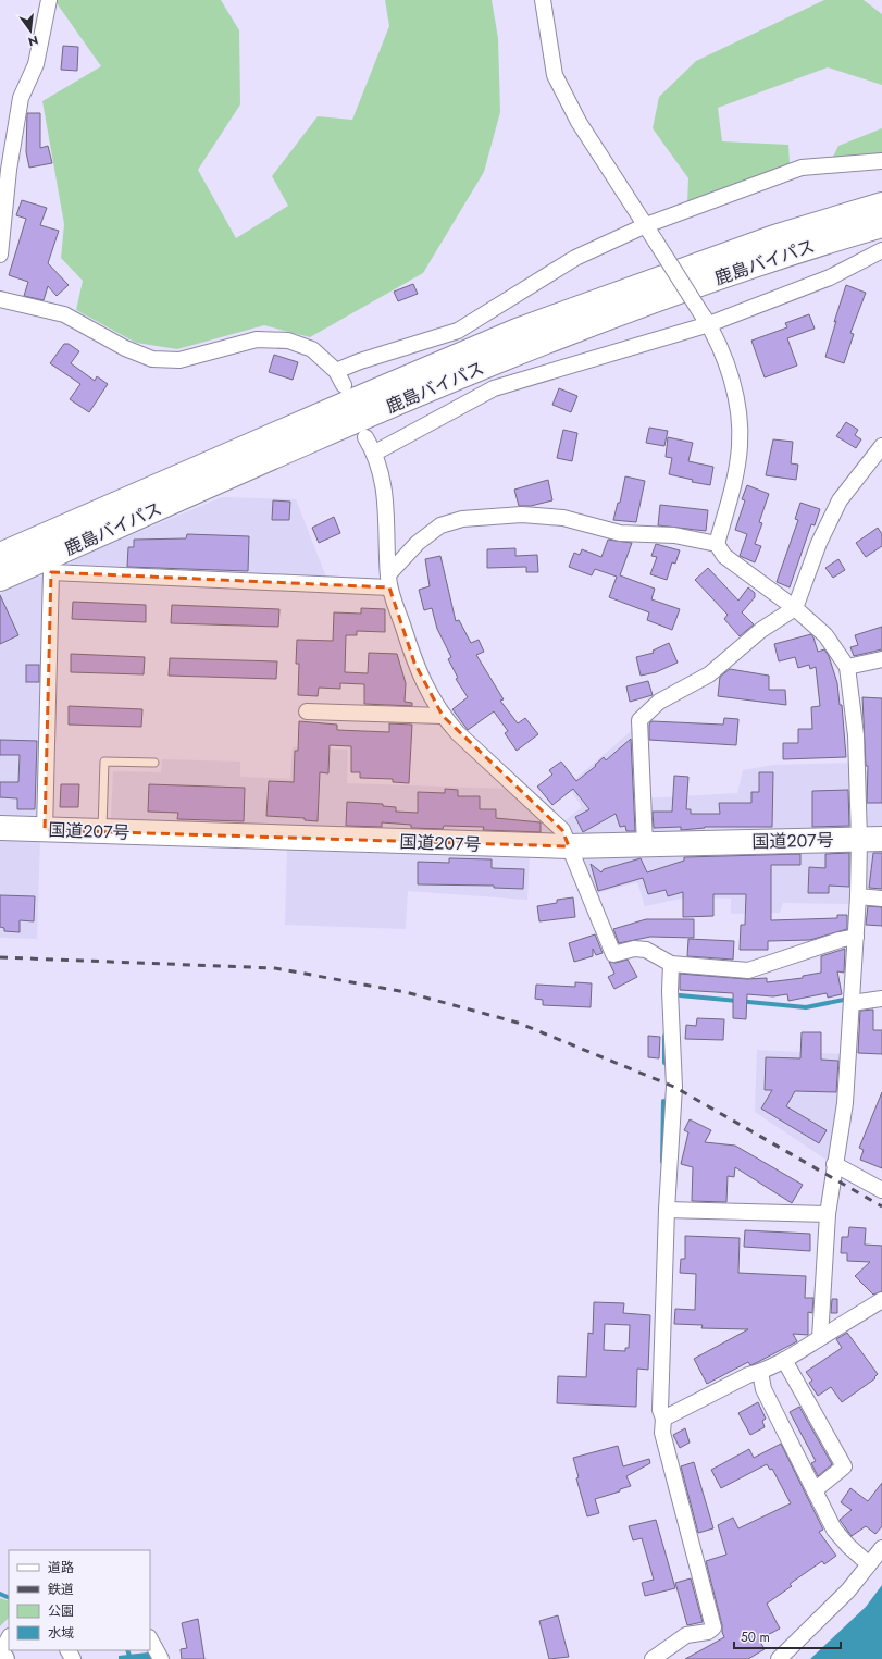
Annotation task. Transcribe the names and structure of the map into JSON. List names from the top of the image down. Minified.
{"streets":{"highway":["鹿島バイパス","国道207号"]},"legend":["道路","鉄道","公園","水域"],"scale_bar":"50 m","north":"bottom"}
